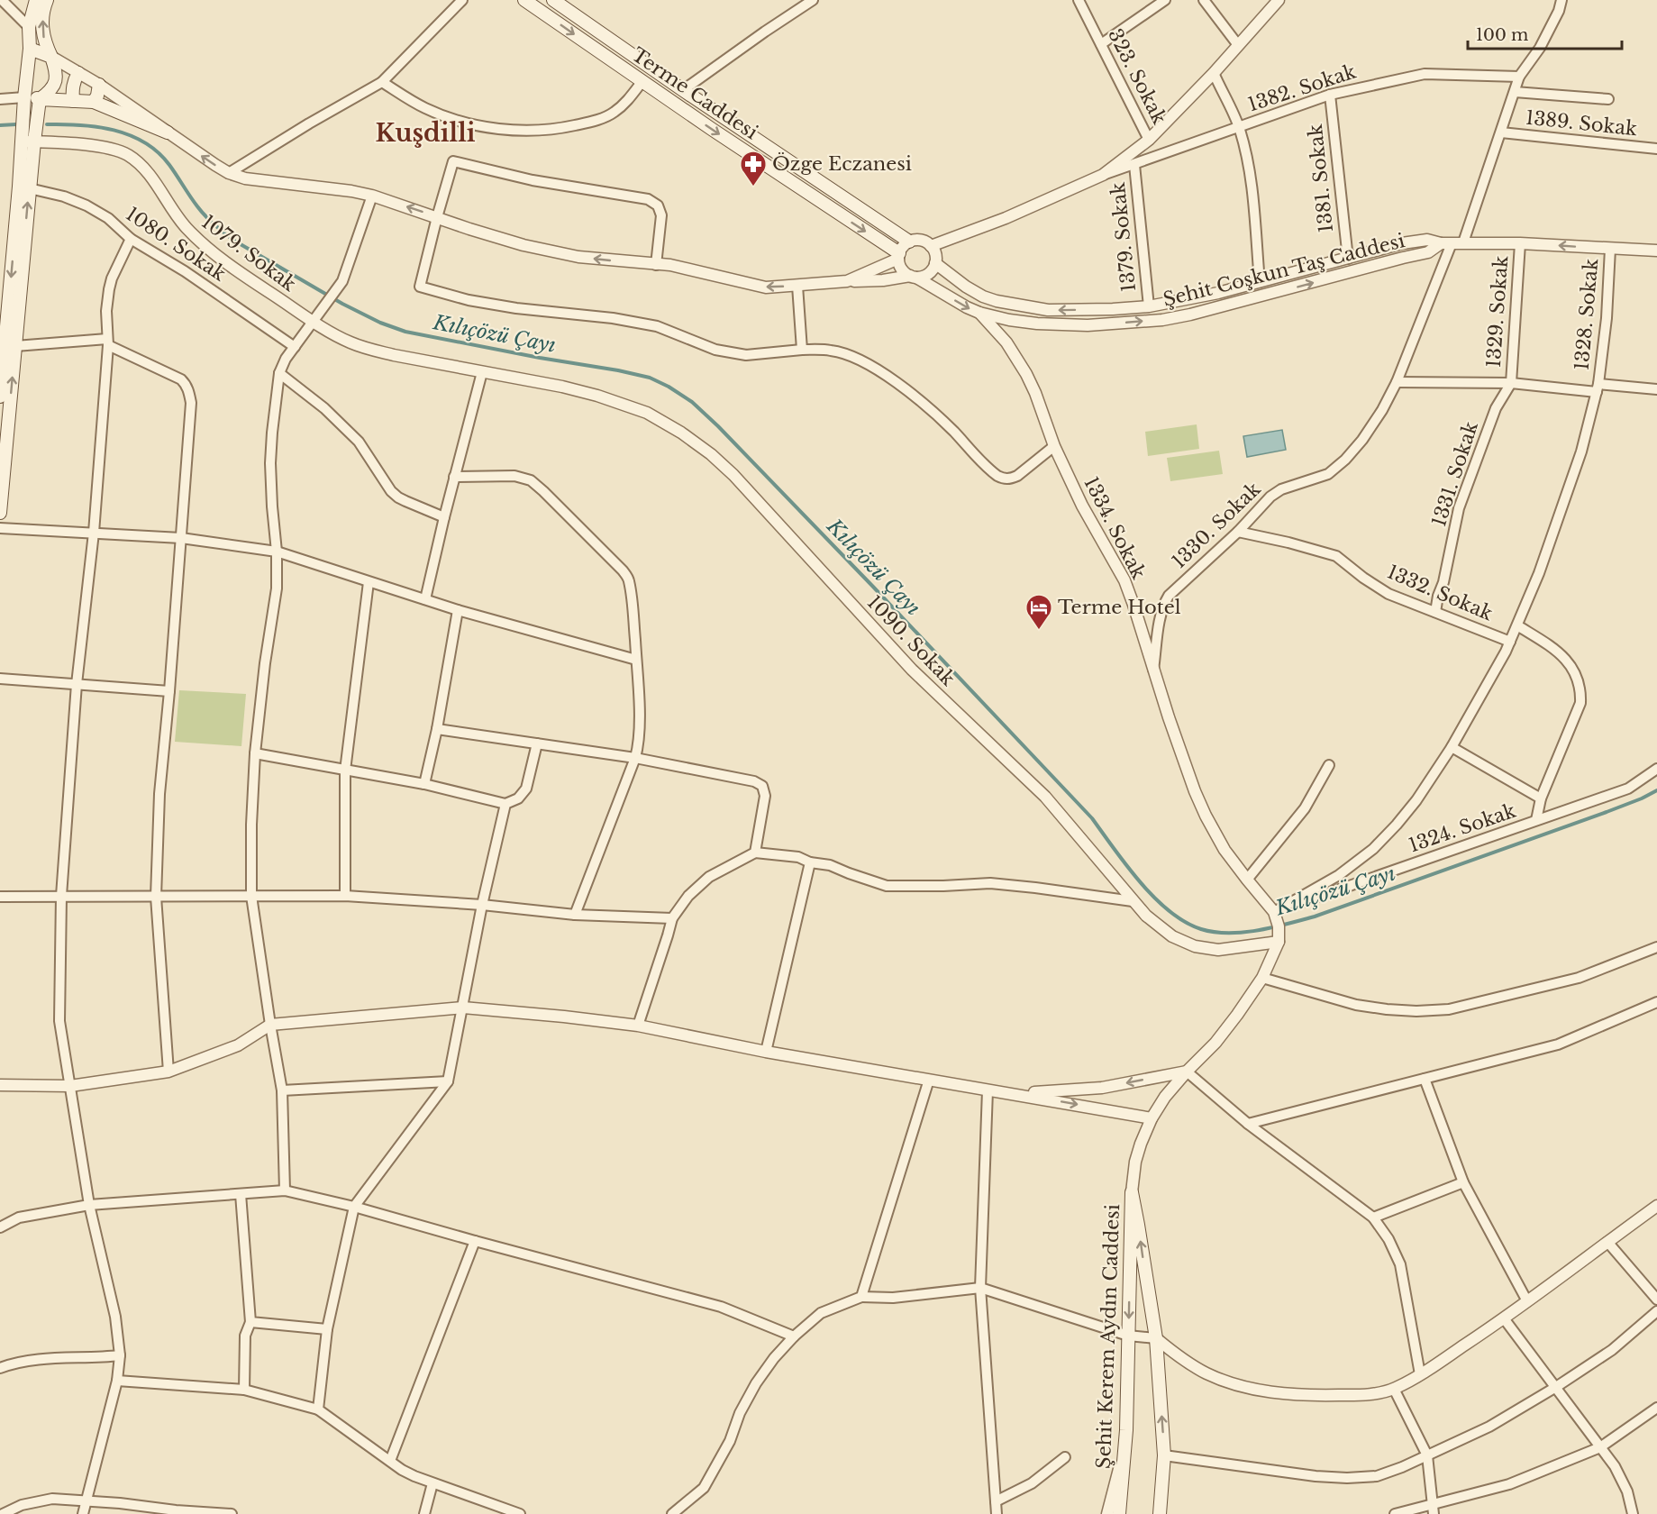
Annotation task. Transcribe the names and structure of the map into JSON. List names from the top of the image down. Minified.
{"streets":{"main road":["Terme Caddesi","Şehit Kerem Aydın Caddesi"],"street":["323. Sokak","1382. Sokak","1389. Sokak","1381. Sokak","1379. Sokak","1080. Sokak","1079. Sokak","Şehit Coşkun Taş Caddesi","1329. Sokak","1328. Sokak","1331. Sokak","1330. Sokak","1334. Sokak","1332. Sokak","1090. Sokak","1324. Sokak"]},"crossings":[["1382. Sokak","1381. Sokak"],["1382. Sokak","1379. Sokak"],["1382. Sokak","1330. Sokak"],["Terme Caddesi","Şehit Coşkun Taş Caddesi"],["1389. Sokak","1330. Sokak"],["1381. Sokak","Şehit Coşkun Taş Caddesi"],["1379. Sokak","Şehit Coşkun Taş Caddesi"],["1079. Sokak","1090. Sokak"],["Şehit Coşkun Taş Caddesi","1329. Sokak"],["Şehit Coşkun Taş Caddesi","1328. Sokak"],["Şehit Coşkun Taş Caddesi","1330. Sokak"],["Şehit Coşkun Taş Caddesi","1334. Sokak"],["1329. Sokak","1331. Sokak"],["1328. Sokak","1334. Sokak"],["1328. Sokak","1332. Sokak"],["1328. Sokak","1324. Sokak"],["1331. Sokak","1332. Sokak"],["1330. Sokak","1334. Sokak"],["1330. Sokak","1332. Sokak"],["1334. Sokak","1324. Sokak"]],"districts":["Kuşdilli"],"water":["Kılıçözü Çayı"],"places":{"pharmacy":["Özge Eczanesi"],"hotel":["Terme Hotel"]},"scale_bar":"100 m"}
